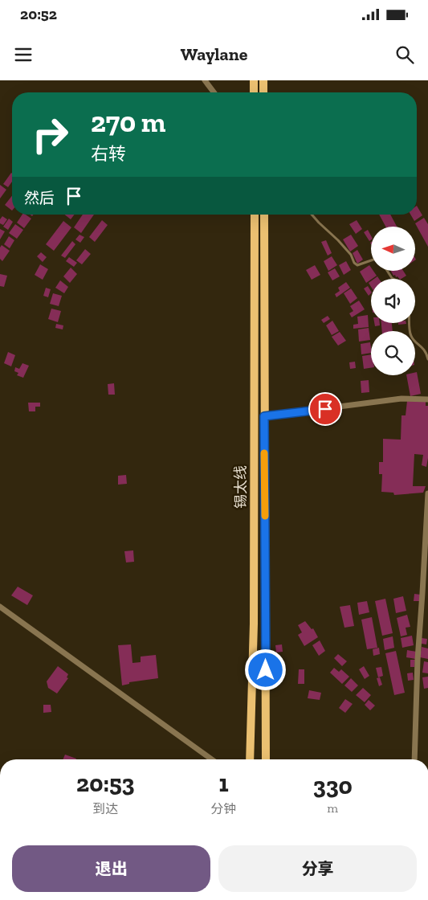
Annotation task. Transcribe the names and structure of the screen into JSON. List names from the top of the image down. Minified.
{"streets":{"main road":["锡太线"]},"north":"left","page":{"status":"20:52","header":"Waylane","turn":["270 m","右转"],"then":"然后","eta":["20:53","到达","1","分钟","330","m"],"buttons":["退出","分享"]}}
